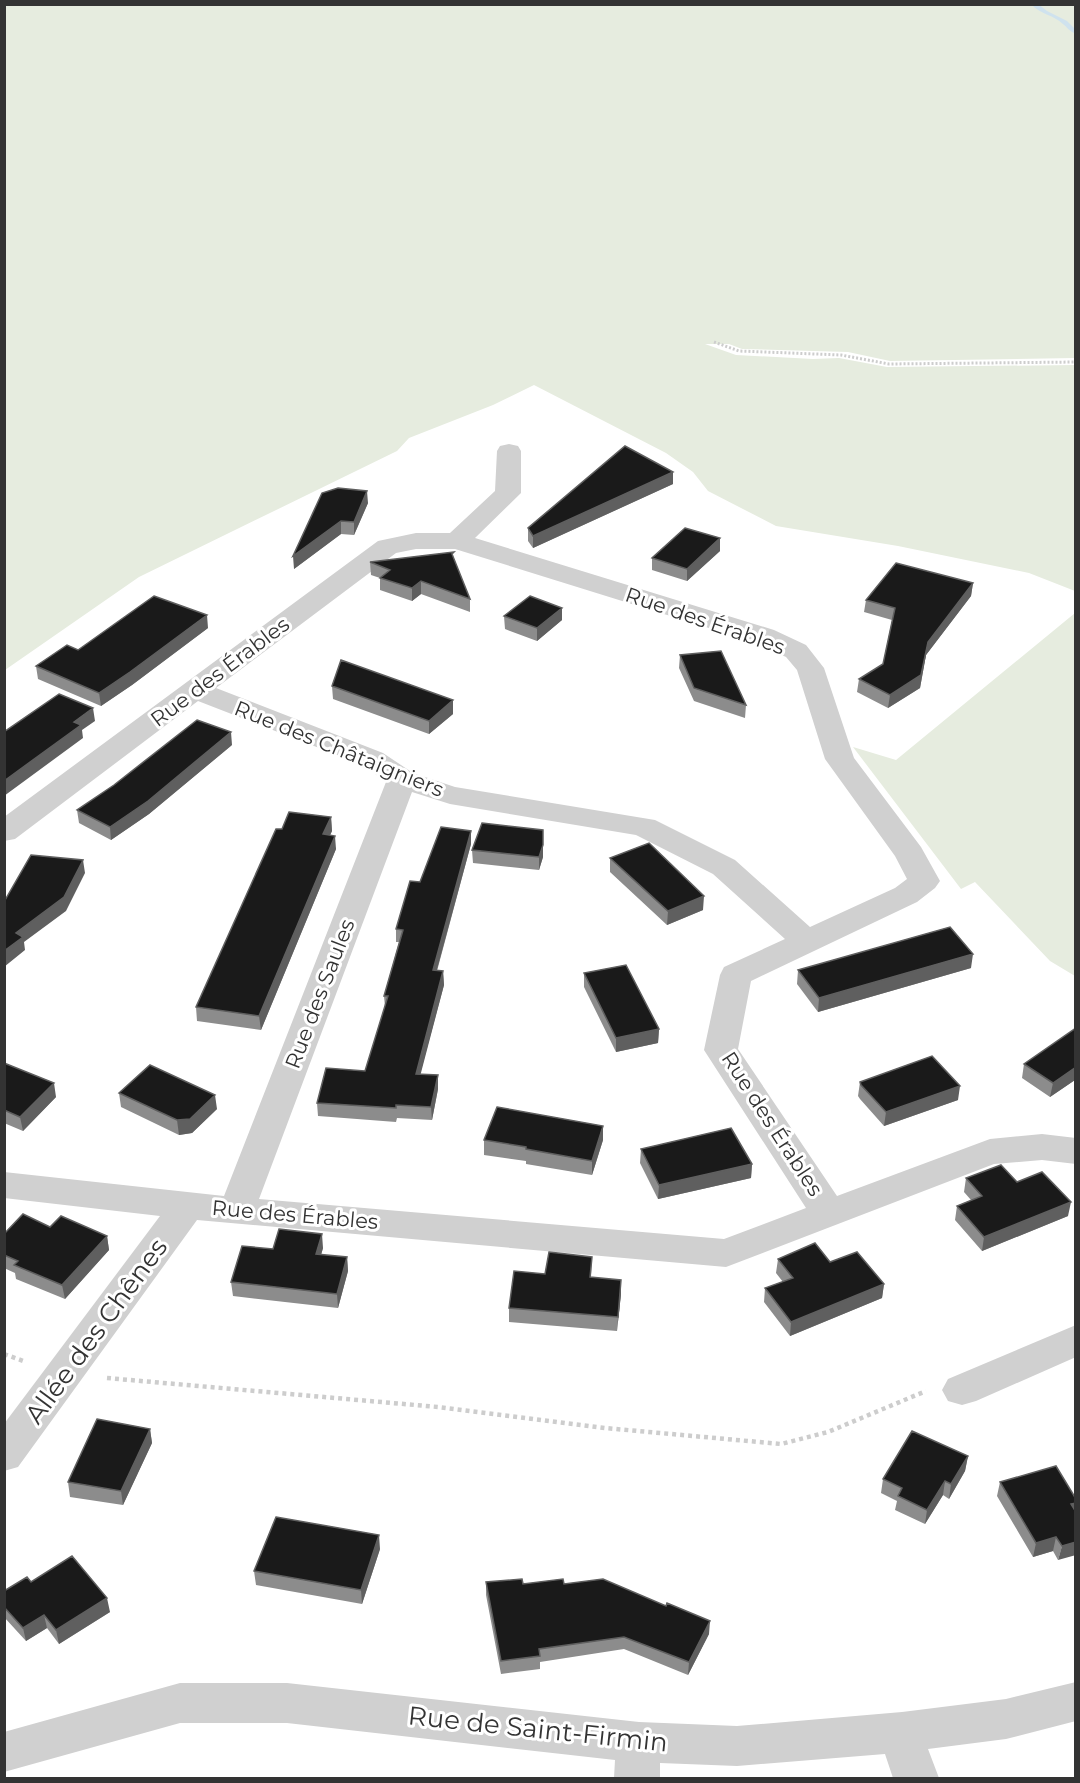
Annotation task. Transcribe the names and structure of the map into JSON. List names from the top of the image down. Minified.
{"streets":{"street":["Rue des Érables","Rue des Châtaigniers","Rue des Saules","Allée des Chênes","Rue de Saint-Firmin"]},"crossings":[["Rue des Érables","Rue des Châtaigniers"],["Rue des Érables","Rue des Saules"],["Rue des Érables","Allée des Chênes"],["Rue des Châtaigniers","Rue des Saules"]]}
